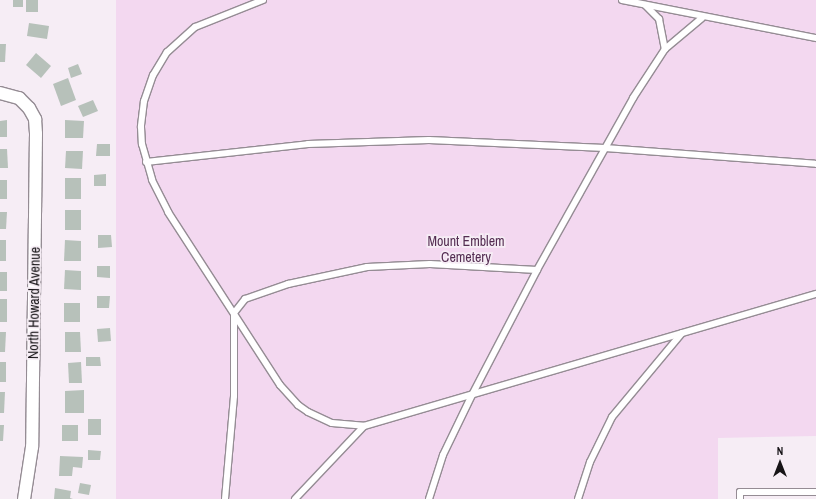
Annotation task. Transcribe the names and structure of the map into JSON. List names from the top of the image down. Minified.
{"streets":{"street":["North Howard Avenue"]},"parks":["Mount Emblem Cemetery"],"north":"top"}
